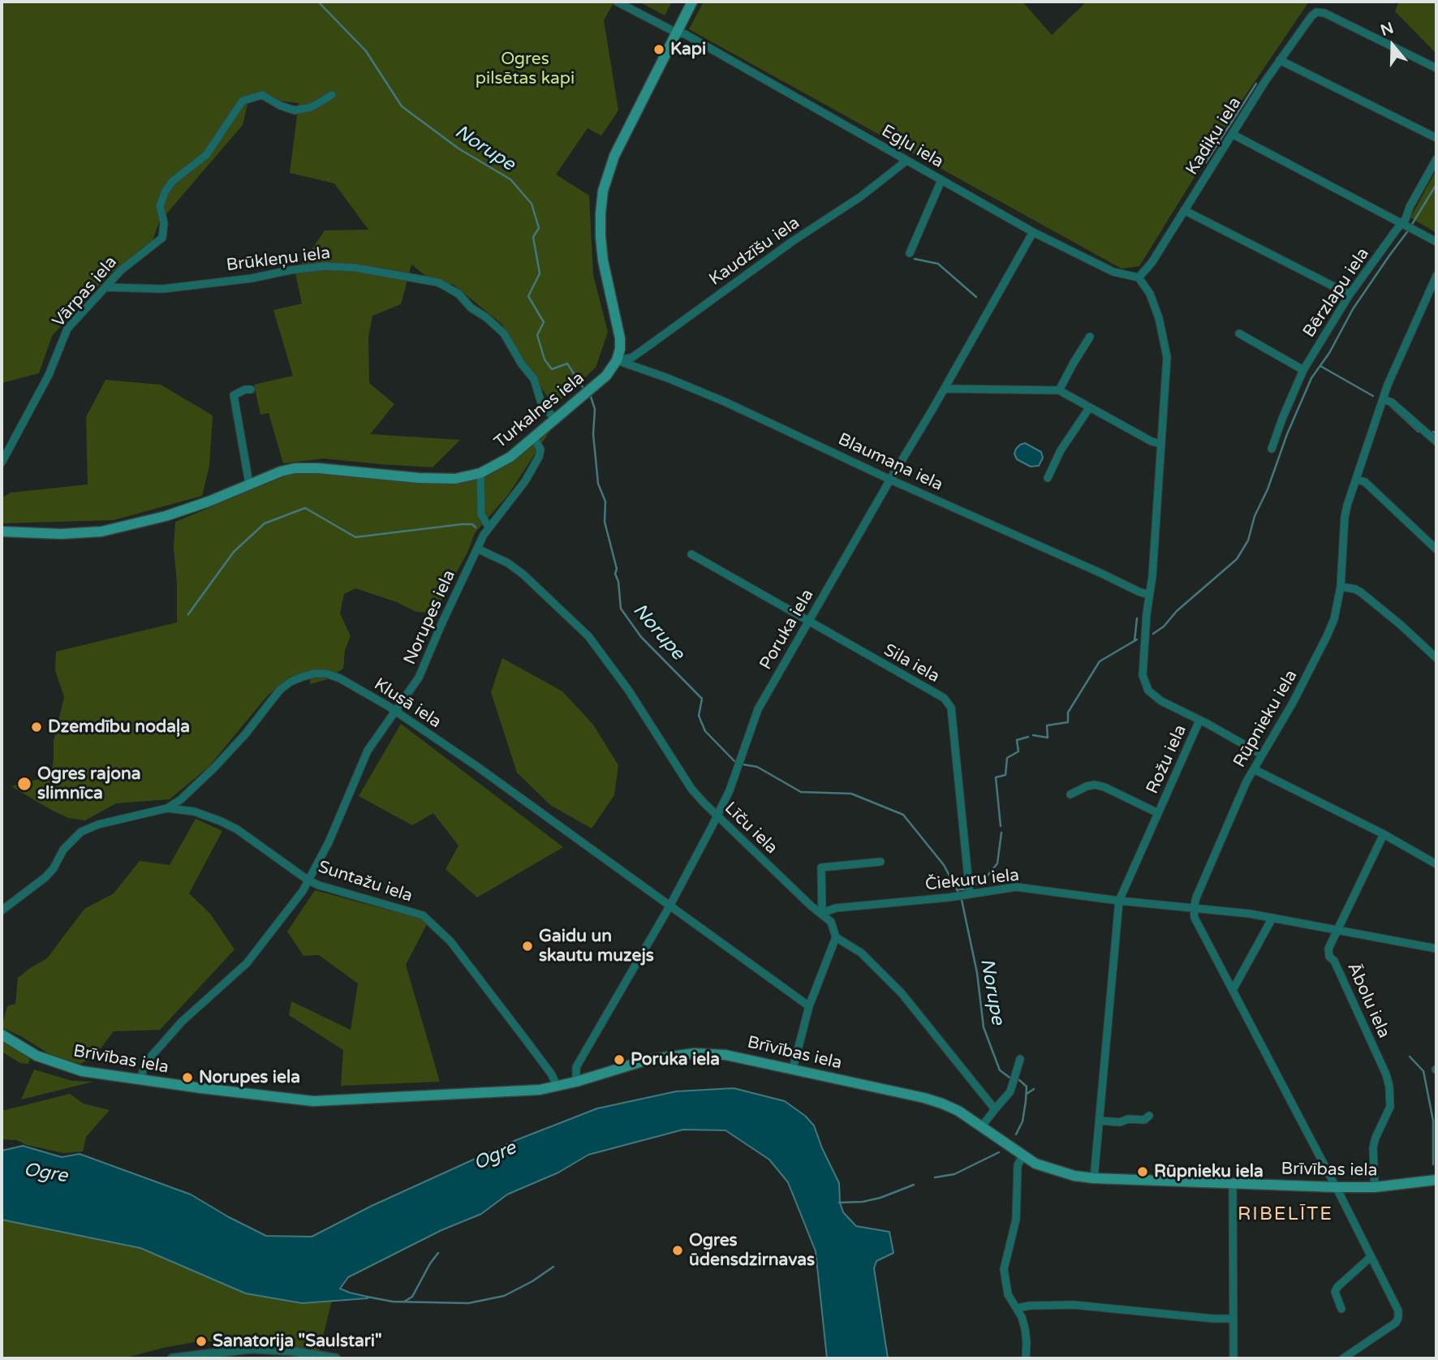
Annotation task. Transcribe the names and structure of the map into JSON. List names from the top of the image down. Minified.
{"streets":{"main road":["Turkalnes iela","Brīvības iela"],"street":["Kadiķu iela","Egļu iela","Kaudzīšu iela","Brūkleņu iela","Vārpas iela","Bērzlapu iela","Blaumaņa iela","Norupes iela","Poruka iela","Sila iela","Klusā iela","Rūpnieku iela","Rožu iela","Līču iela","Čiekuru iela","Suntažu iela","Ābolu iela"]},"crossings":[["Kadiķu iela","Egļu iela"],["Kadiķu iela","Rožu iela"],["Egļu iela","Kaudzīšu iela"],["Egļu iela","Poruka iela"],["Egļu iela","Rožu iela"],["Kaudzīšu iela","Turkalnes iela"],["Kaudzīšu iela","Blaumaņa iela"],["Brūkleņu iela","Vārpas iela"],["Brūkleņu iela","Turkalnes iela"],["Turkalnes iela","Blaumaņa iela"],["Turkalnes iela","Norupes iela"],["Blaumaņa iela","Poruka iela"],["Blaumaņa iela","Rožu iela"],["Norupes iela","Klusā iela"],["Norupes iela","Līču iela"],["Norupes iela","Suntažu iela"],["Norupes iela","Brīvības iela"],["Poruka iela","Sila iela"],["Poruka iela","Klusā iela"],["Poruka iela","Līču iela"],["Poruka iela","Brīvības iela"],["Sila iela","Čiekuru iela"],["Klusā iela","Suntažu iela"],["Rūpnieku iela","Čiekuru iela"],["Rožu iela","Čiekuru iela"],["Rožu iela","Brīvības iela"],["Līču iela","Čiekuru iela"],["Čiekuru iela","Ābolu iela"],["Suntažu iela","Brīvības iela"],["Ābolu iela","Brīvības iela"]],"districts":["RIBELĪTE"],"water":["Norupe","Ogre"],"parks":["Ogres pilsētas kapi"],"places":["Kapi","Dzemdību nodaļa","Ogres rajona slimnīca","Gaidu un skautu muzejs","Poruka iela","Norupes iela","Rūpnieku iela","Ogres ūdensdzirnavas","Sanatorija \"Saulstari\""],"north":"top"}
